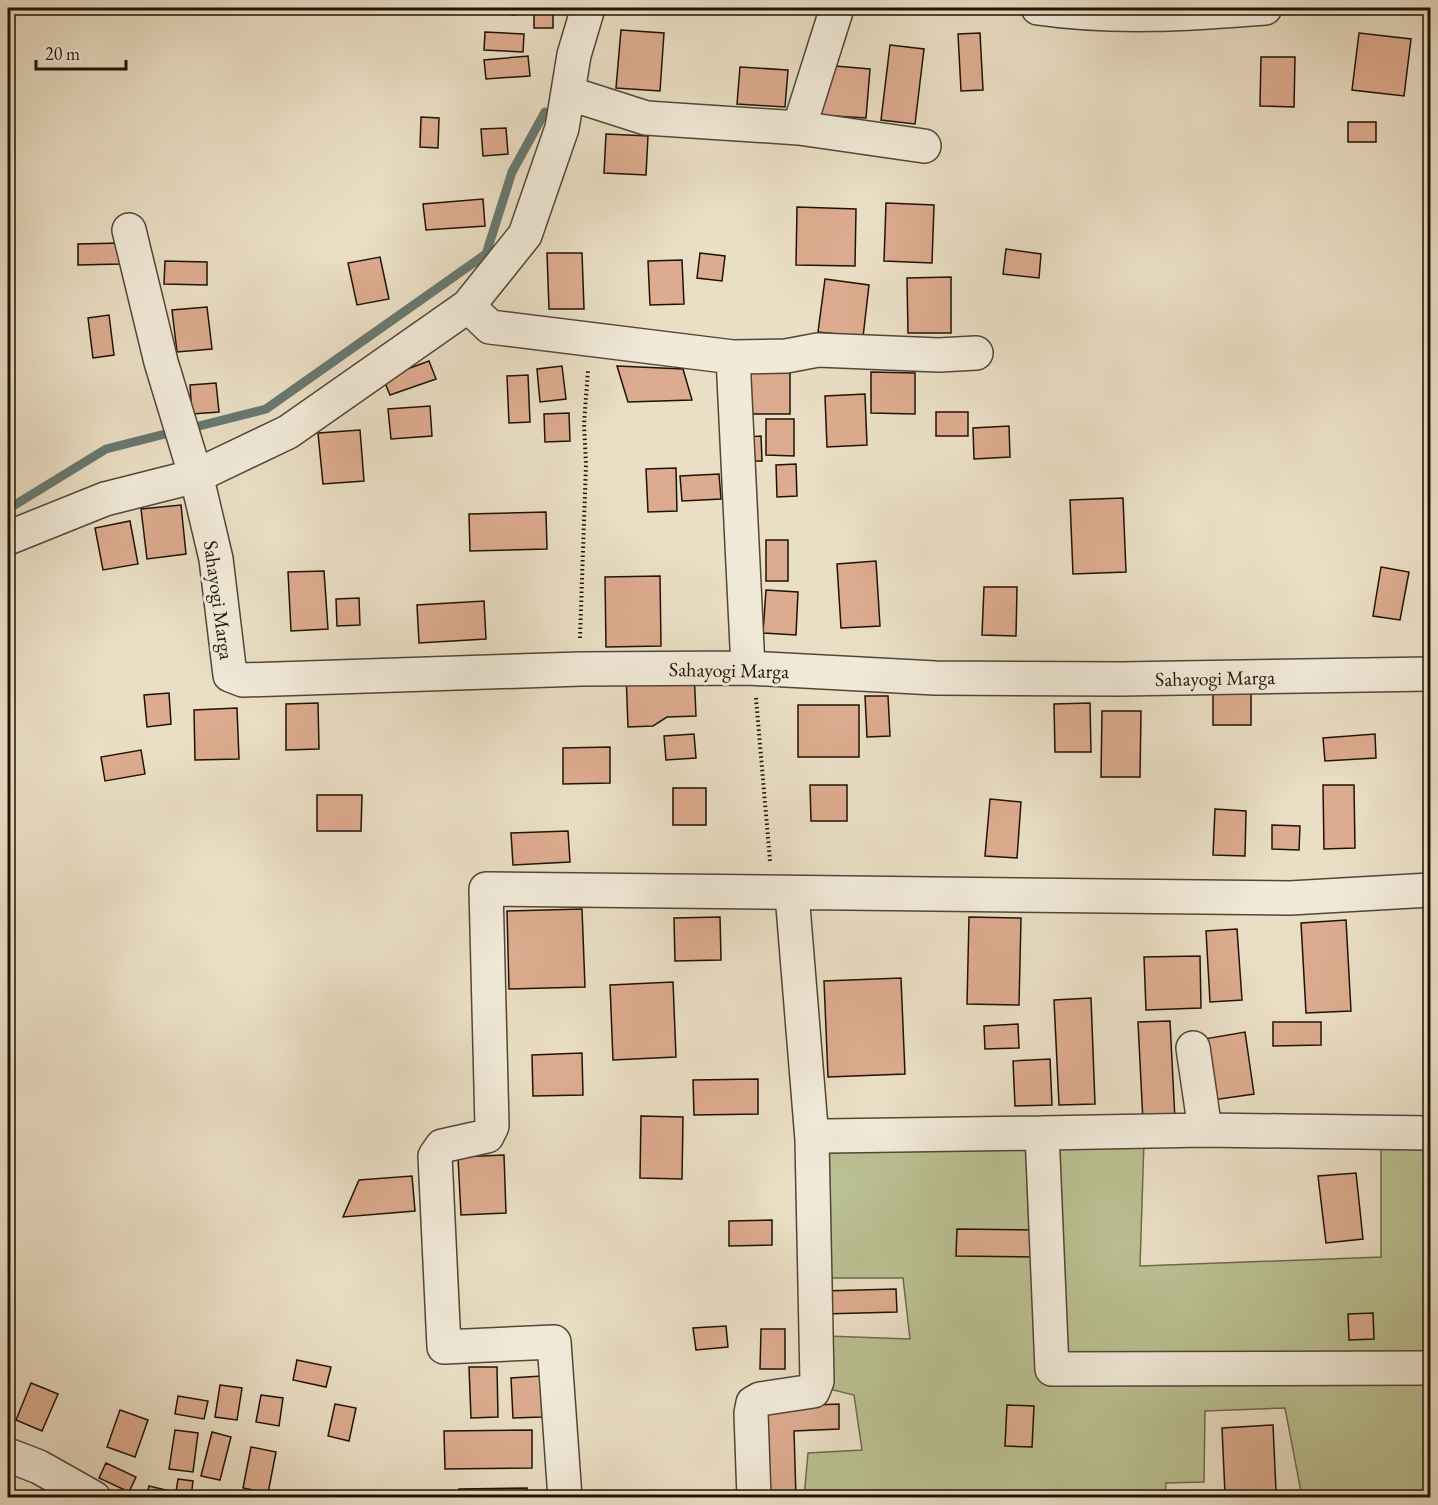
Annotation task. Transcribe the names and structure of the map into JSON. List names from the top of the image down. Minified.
{"streets":{"street":["Sahayogi Marga"]},"scale_bar":"20 m"}
